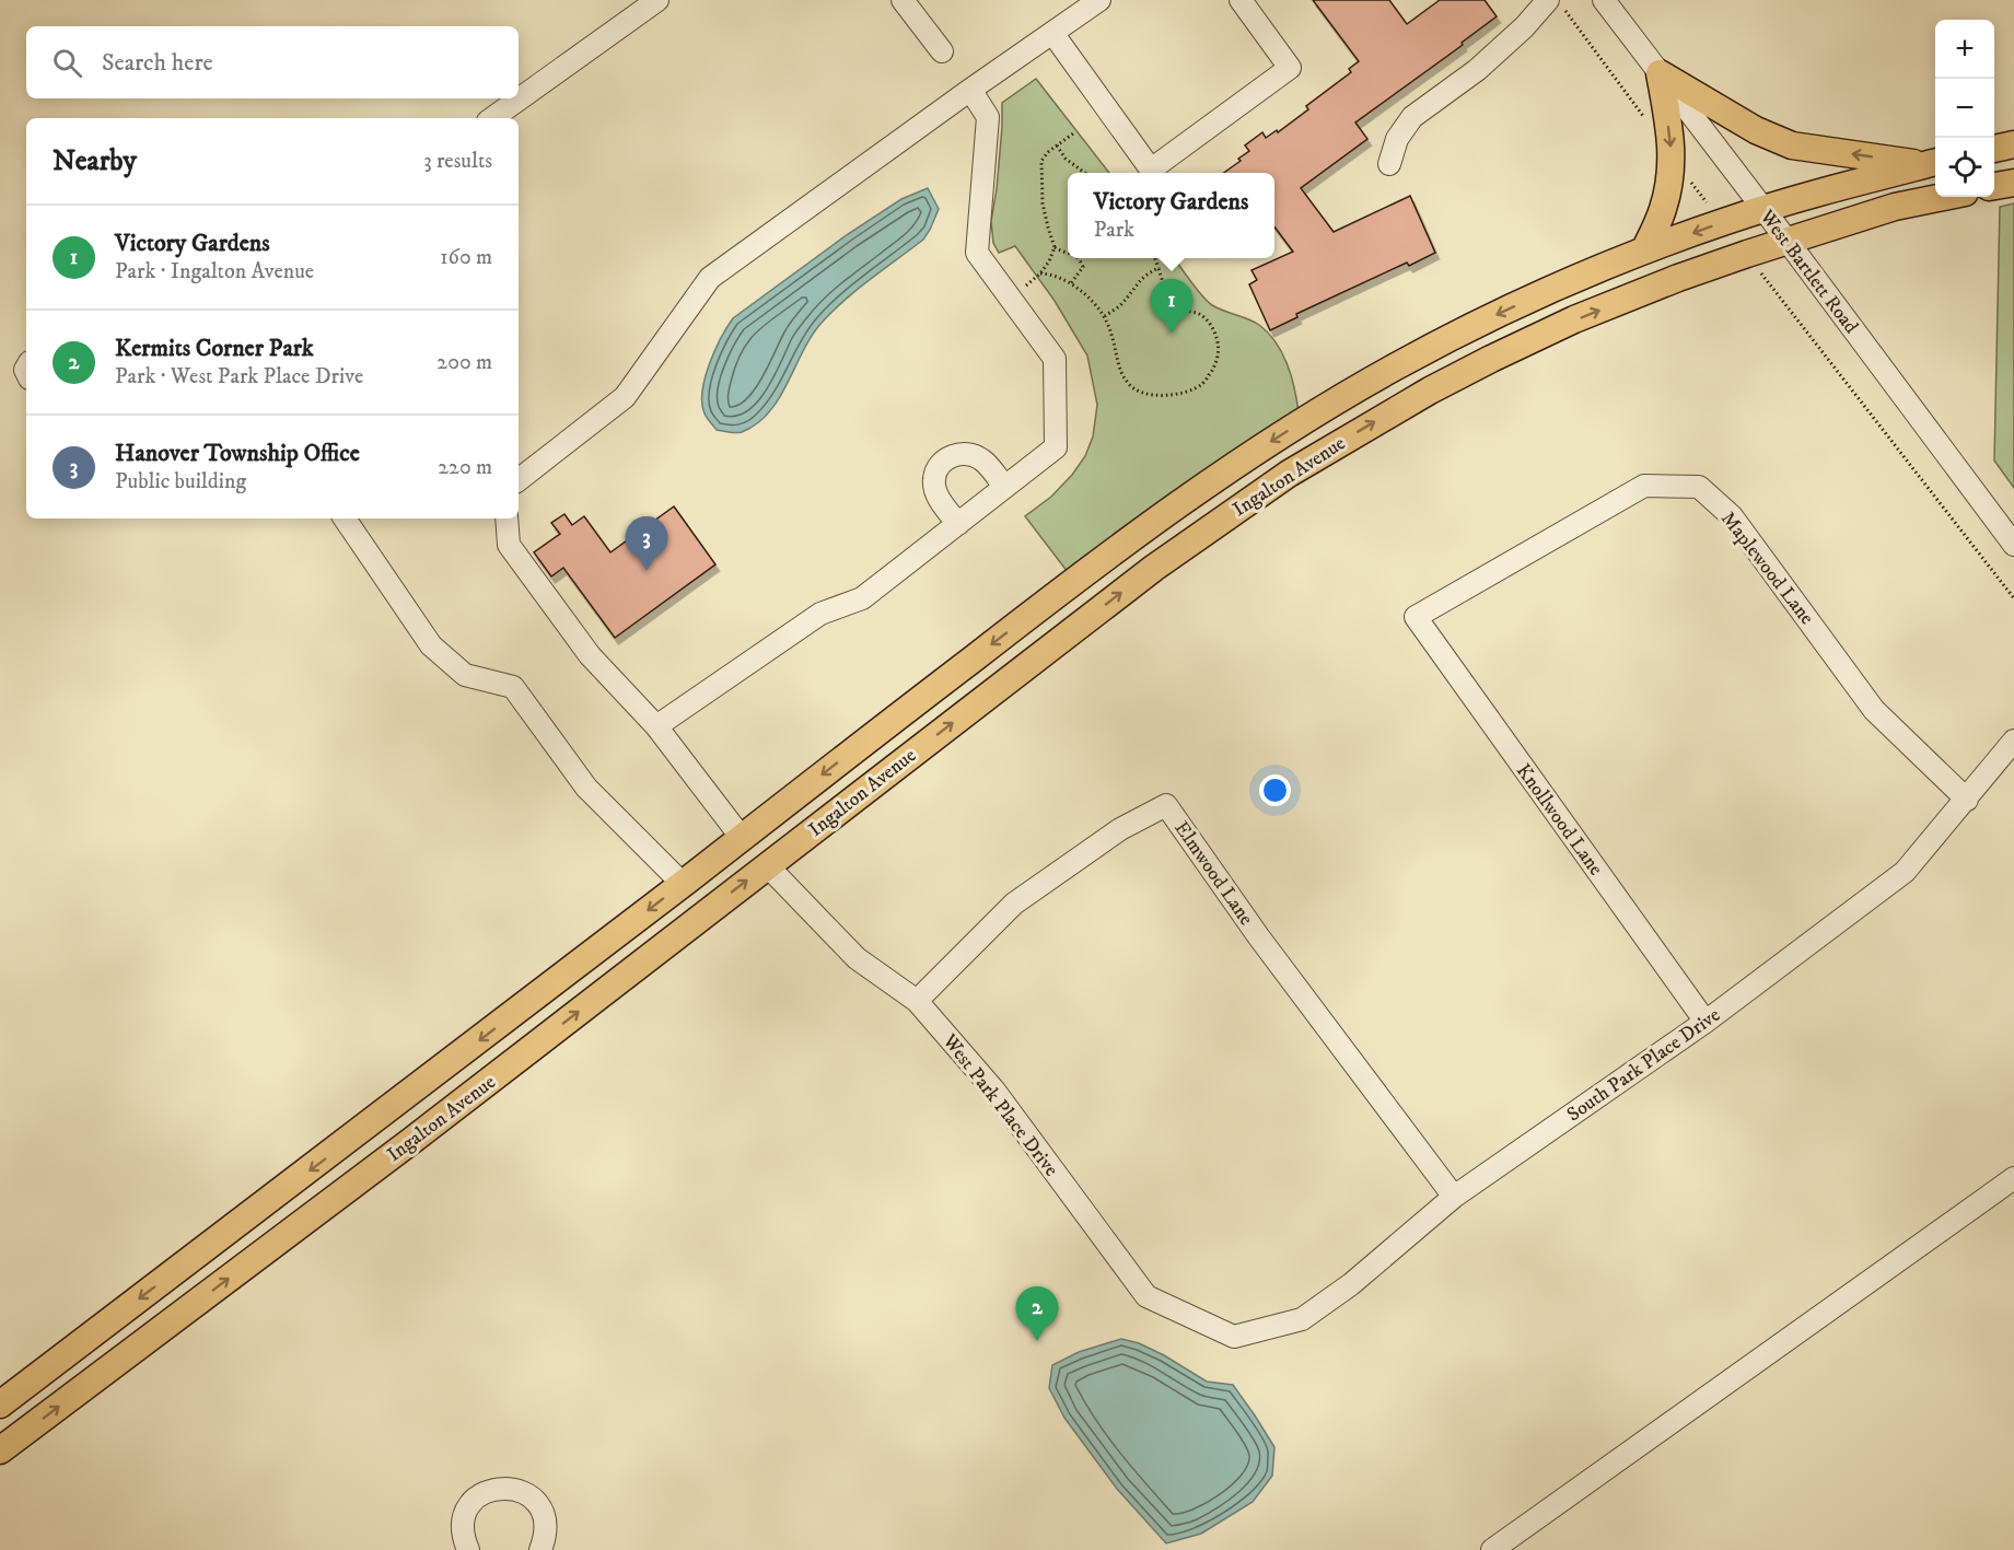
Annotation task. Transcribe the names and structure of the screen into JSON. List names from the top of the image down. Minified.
{"streets":{"main road":["Ingalton Avenue"],"street":["West Bartlett Road","Maplewood Lane","Knollwood Lane","Elmwood Lane","South Park Place Drive","West Park Place Drive"]},"crossings":[["West Bartlett Road","Ingalton Avenue"],["Ingalton Avenue","West Park Place Drive"],["Maplewood Lane","Knollwood Lane"],["Maplewood Lane","South Park Place Drive"],["Knollwood Lane","South Park Place Drive"],["Elmwood Lane","South Park Place Drive"],["Elmwood Lane","West Park Place Drive"],["South Park Place Drive","West Park Place Drive"]],"page":{"map_buttons":["+","−"],"search":"Search here","heading":["Nearby","3 results"],"popup":["Victory Gardens","Park"],"list":[{"mark":"1","name":"Victory Gardens","note":"Park · Ingalton Avenue","value":"160 m"},{"mark":"2","name":"Kermits Corner Park","note":"Park · West Park Place Drive","value":"200 m"},{"mark":"3","name":"Hanover Township Office","note":"Public building","value":"220 m"}],"pins":["1","3","2"]}}
